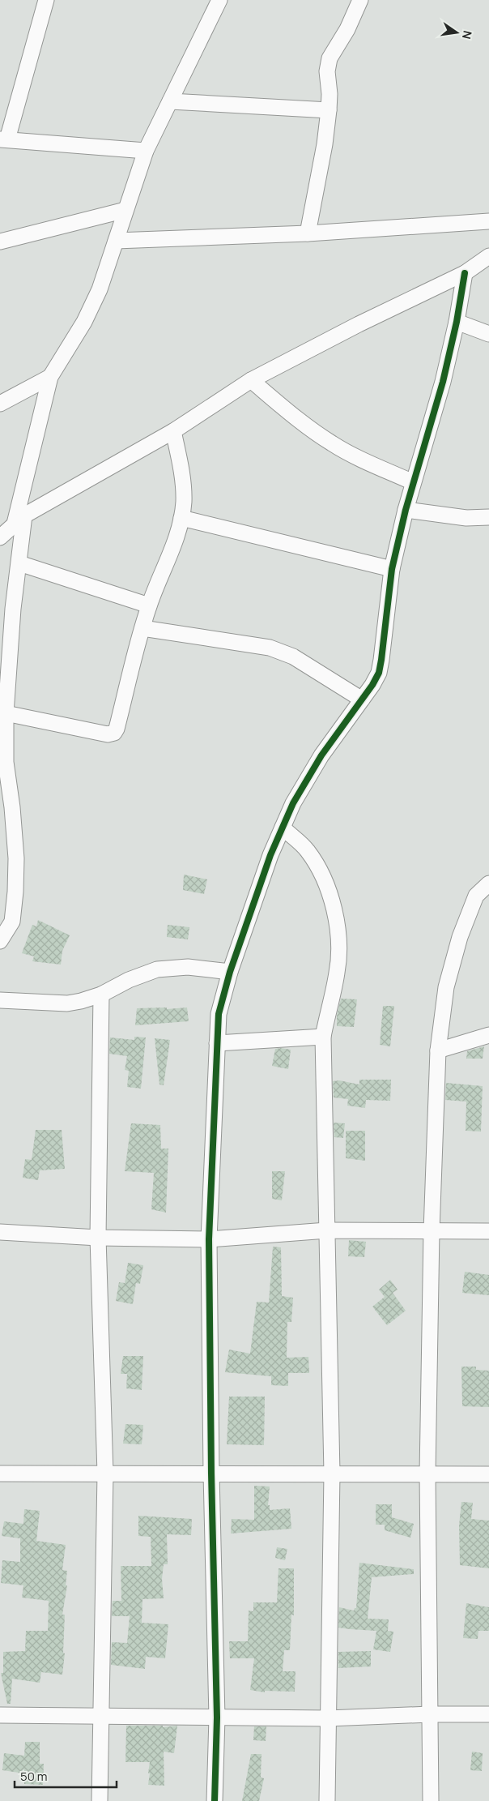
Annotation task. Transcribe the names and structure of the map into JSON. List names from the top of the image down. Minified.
{"scale_bar":"50 m","north":"right"}
